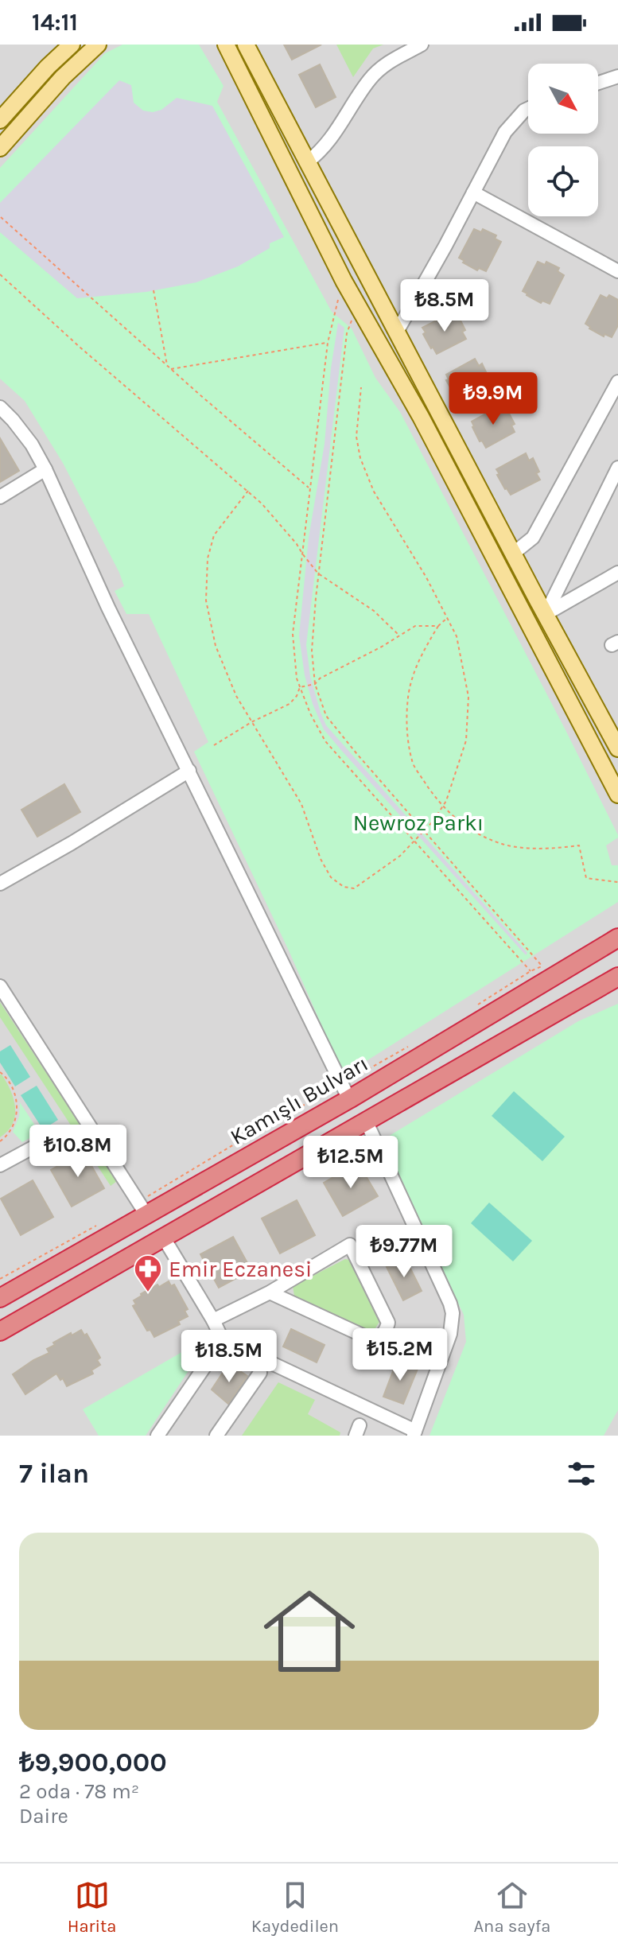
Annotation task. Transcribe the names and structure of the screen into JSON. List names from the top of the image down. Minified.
{"streets":{"highway":["Kamışlı Bulvarı"]},"parks":["Newroz Parkı"],"places":{"pharmacy":["Emir Eczanesi"]},"north":"bottom right","page":{"status":"14:11","price":["₺8.5M","₺9.9M","₺10.8M","₺12.5M","₺9.77M","₺15.2M","₺18.5M"],"heading":"7 ilan","list":[{"name":"₺9,900,000","note":"2 oda · 78 m² · Daire"}],"tabs":["Harita","Kaydedilen","Ana sayfa"]}}
